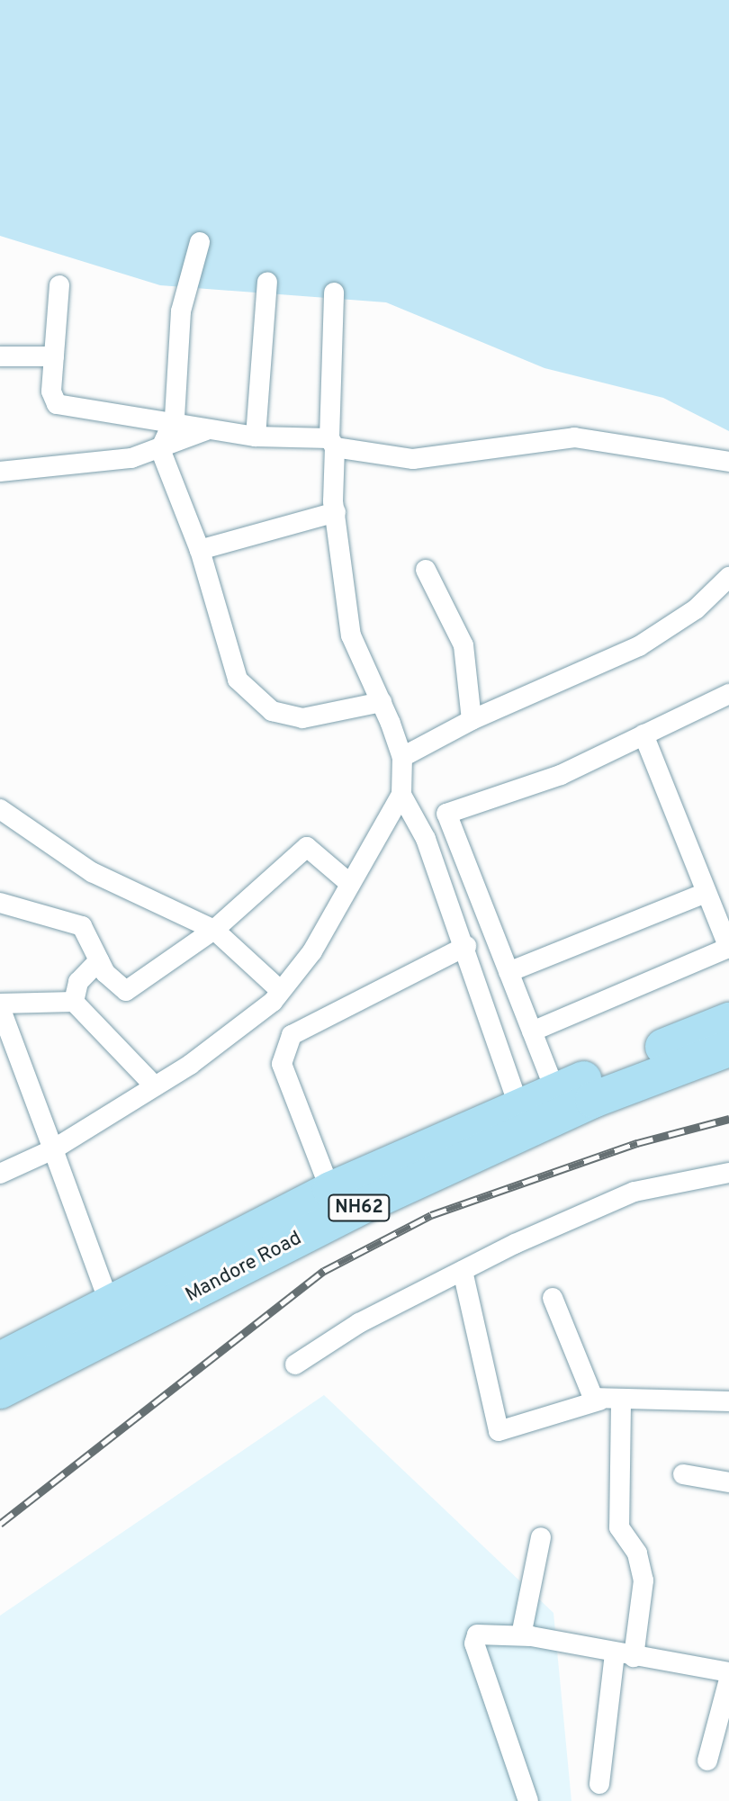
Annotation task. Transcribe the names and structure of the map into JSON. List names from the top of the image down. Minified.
{"streets":{"highway":["NH62","Mandore Road"]}}
